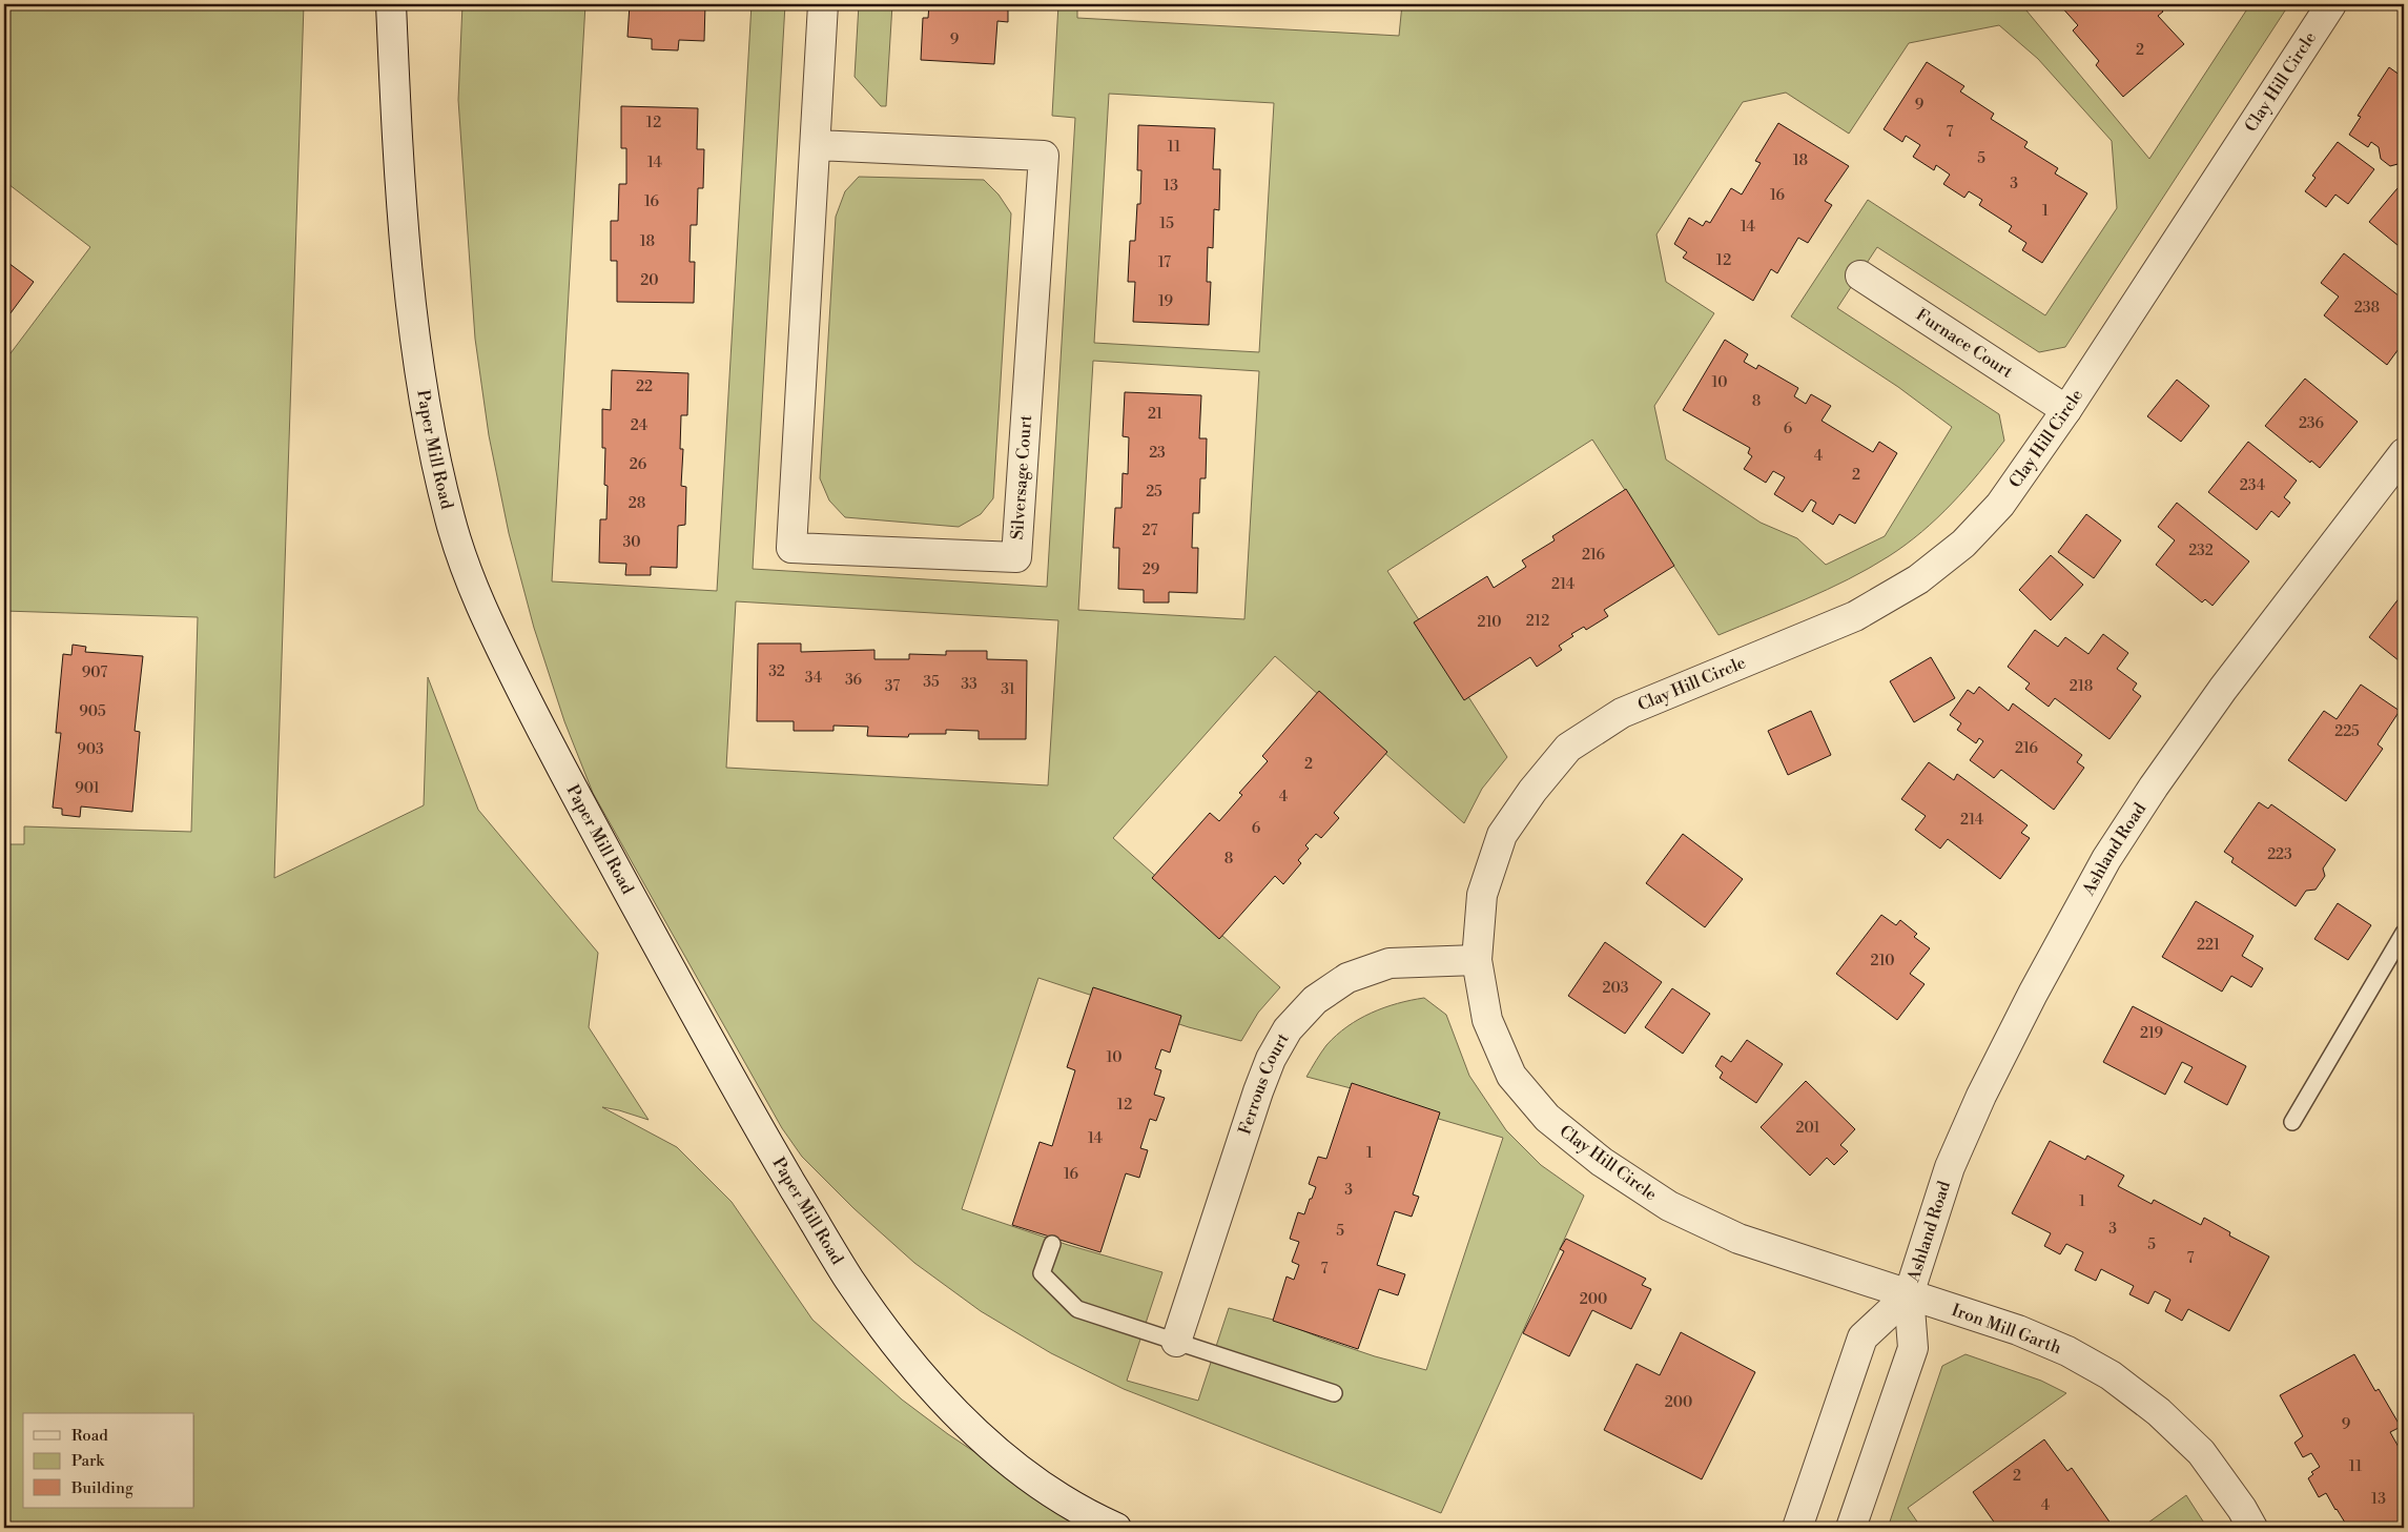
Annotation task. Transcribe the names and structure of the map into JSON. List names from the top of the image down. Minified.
{"streets":{"street":["Clay Hill Circle","Furnace Court","Paper Mill Road","Silversage Court","Ashland Road","Ferrous Court","Iron Mill Garth"]},"crossings":[["Clay Hill Circle","Furnace Court"],["Clay Hill Circle","Ashland Road"],["Clay Hill Circle","Ferrous Court"],["Clay Hill Circle","Iron Mill Garth"],["Ashland Road","Iron Mill Garth"]],"house_numbers":["9","2","9","12","7","11","5","18","14","3","13","16","16","1","15","14","18","12","17","20","19","238","10","22","8","21","236","24","6","23","4","26","2","234","25","28","27","30","232","216","29","214","212","210","32","907","34","36","35","33","37","218","31","905","225","216","903","2","901","4","214","6","223","8","221","210","203","219","10","12","201","14","1","16","3","1","3","5","5","7","7","200","200","9","11","2","13","4"],"legend":["Road","Park","Building"]}
